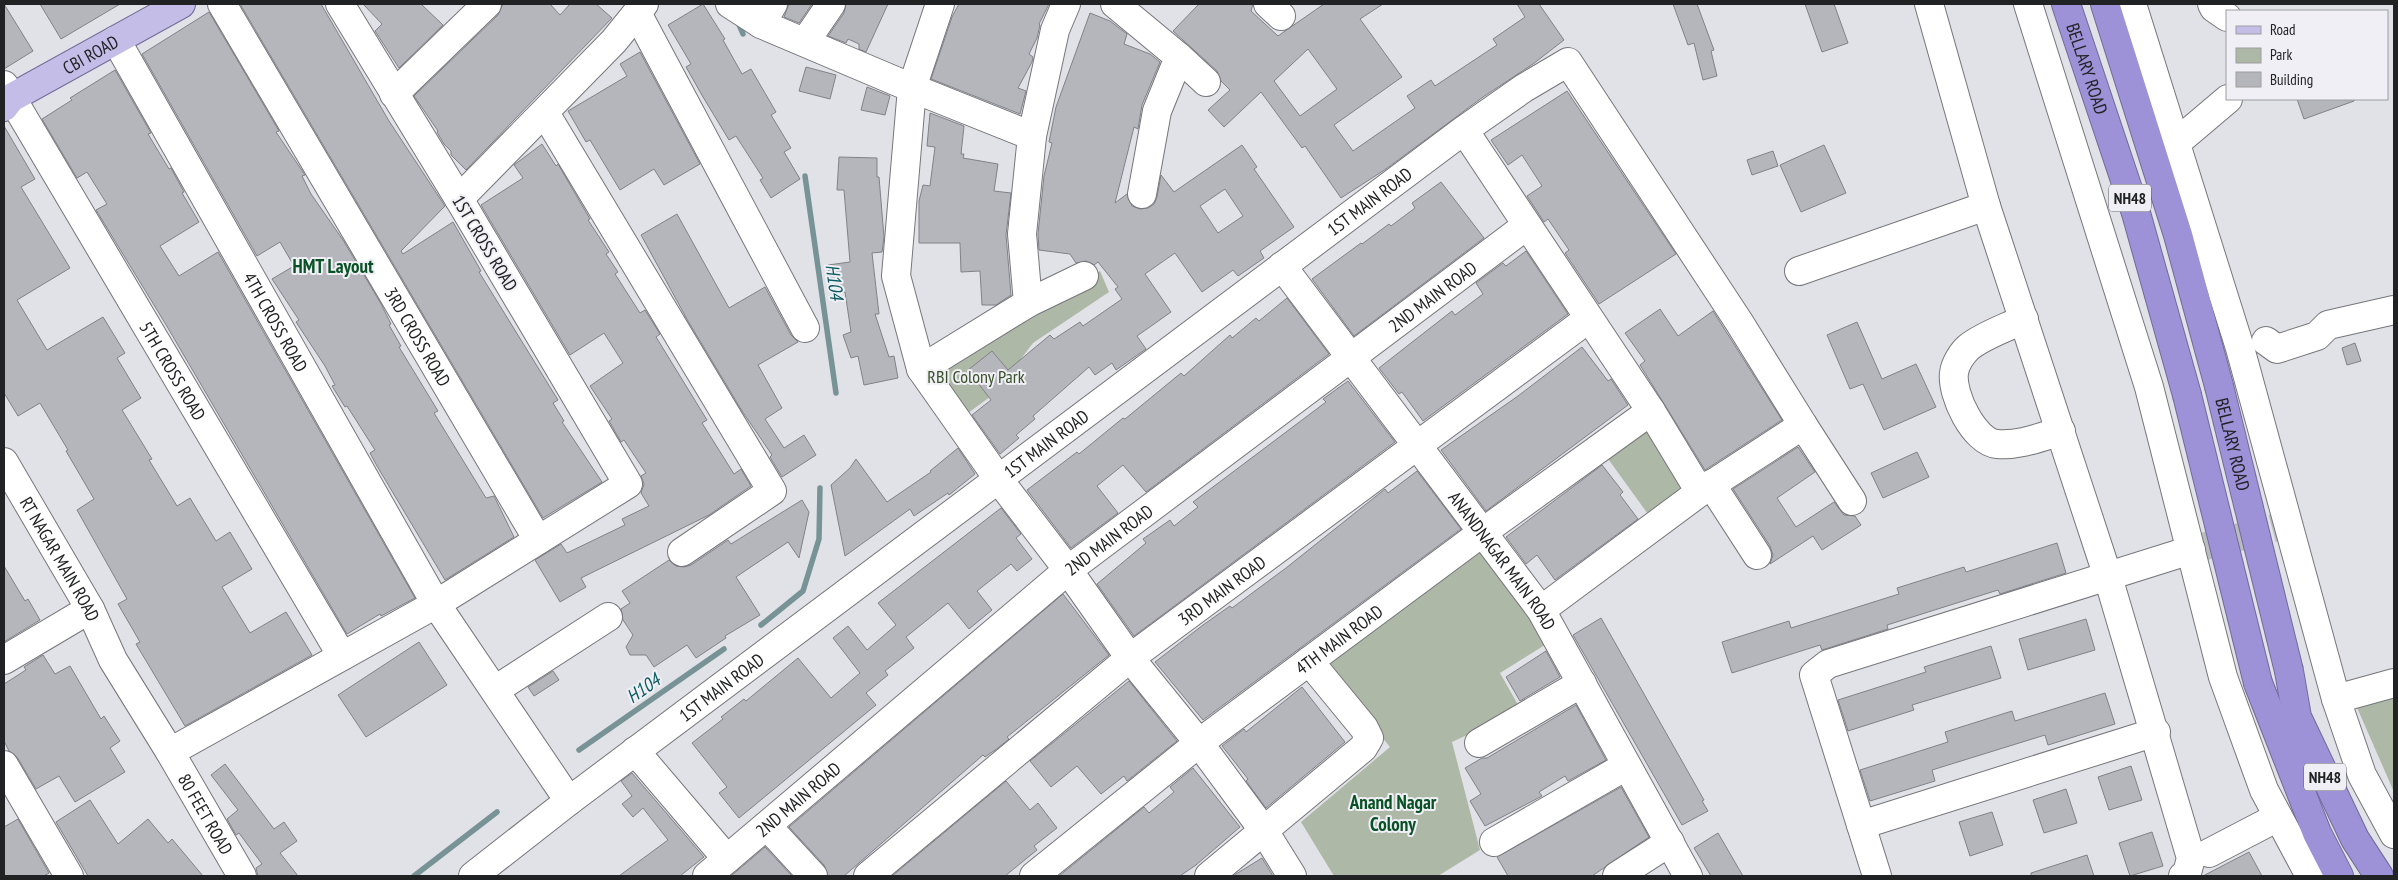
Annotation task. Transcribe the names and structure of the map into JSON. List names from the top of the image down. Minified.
{"streets":{"highway":["BELLARY ROAD","NH48"],"main road":["CBI ROAD"],"street":["1ST MAIN ROAD","1ST CROSS ROAD","2ND MAIN ROAD","4TH CROSS ROAD","3RD CROSS ROAD","5TH CROSS ROAD","RT NAGAR MAIN ROAD","ANANDNAGAR MAIN ROAD","3RD MAIN ROAD","4TH MAIN ROAD","80 FEET ROAD"]},"crossings":[["CBI ROAD","4TH CROSS ROAD"],["CBI ROAD","5TH CROSS ROAD"],["1ST MAIN ROAD","4TH CROSS ROAD"],["1ST MAIN ROAD","ANANDNAGAR MAIN ROAD"],["1ST CROSS ROAD","3RD CROSS ROAD"],["2ND MAIN ROAD","ANANDNAGAR MAIN ROAD"],["RT NAGAR MAIN ROAD","80 FEET ROAD"],["ANANDNAGAR MAIN ROAD","3RD MAIN ROAD"],["ANANDNAGAR MAIN ROAD","4TH MAIN ROAD"]],"districts":["HMT Layout","Anand Nagar Colony"],"water":["H104"],"parks":["RBI Colony Park"],"legend":["Road","Park","Building"]}
